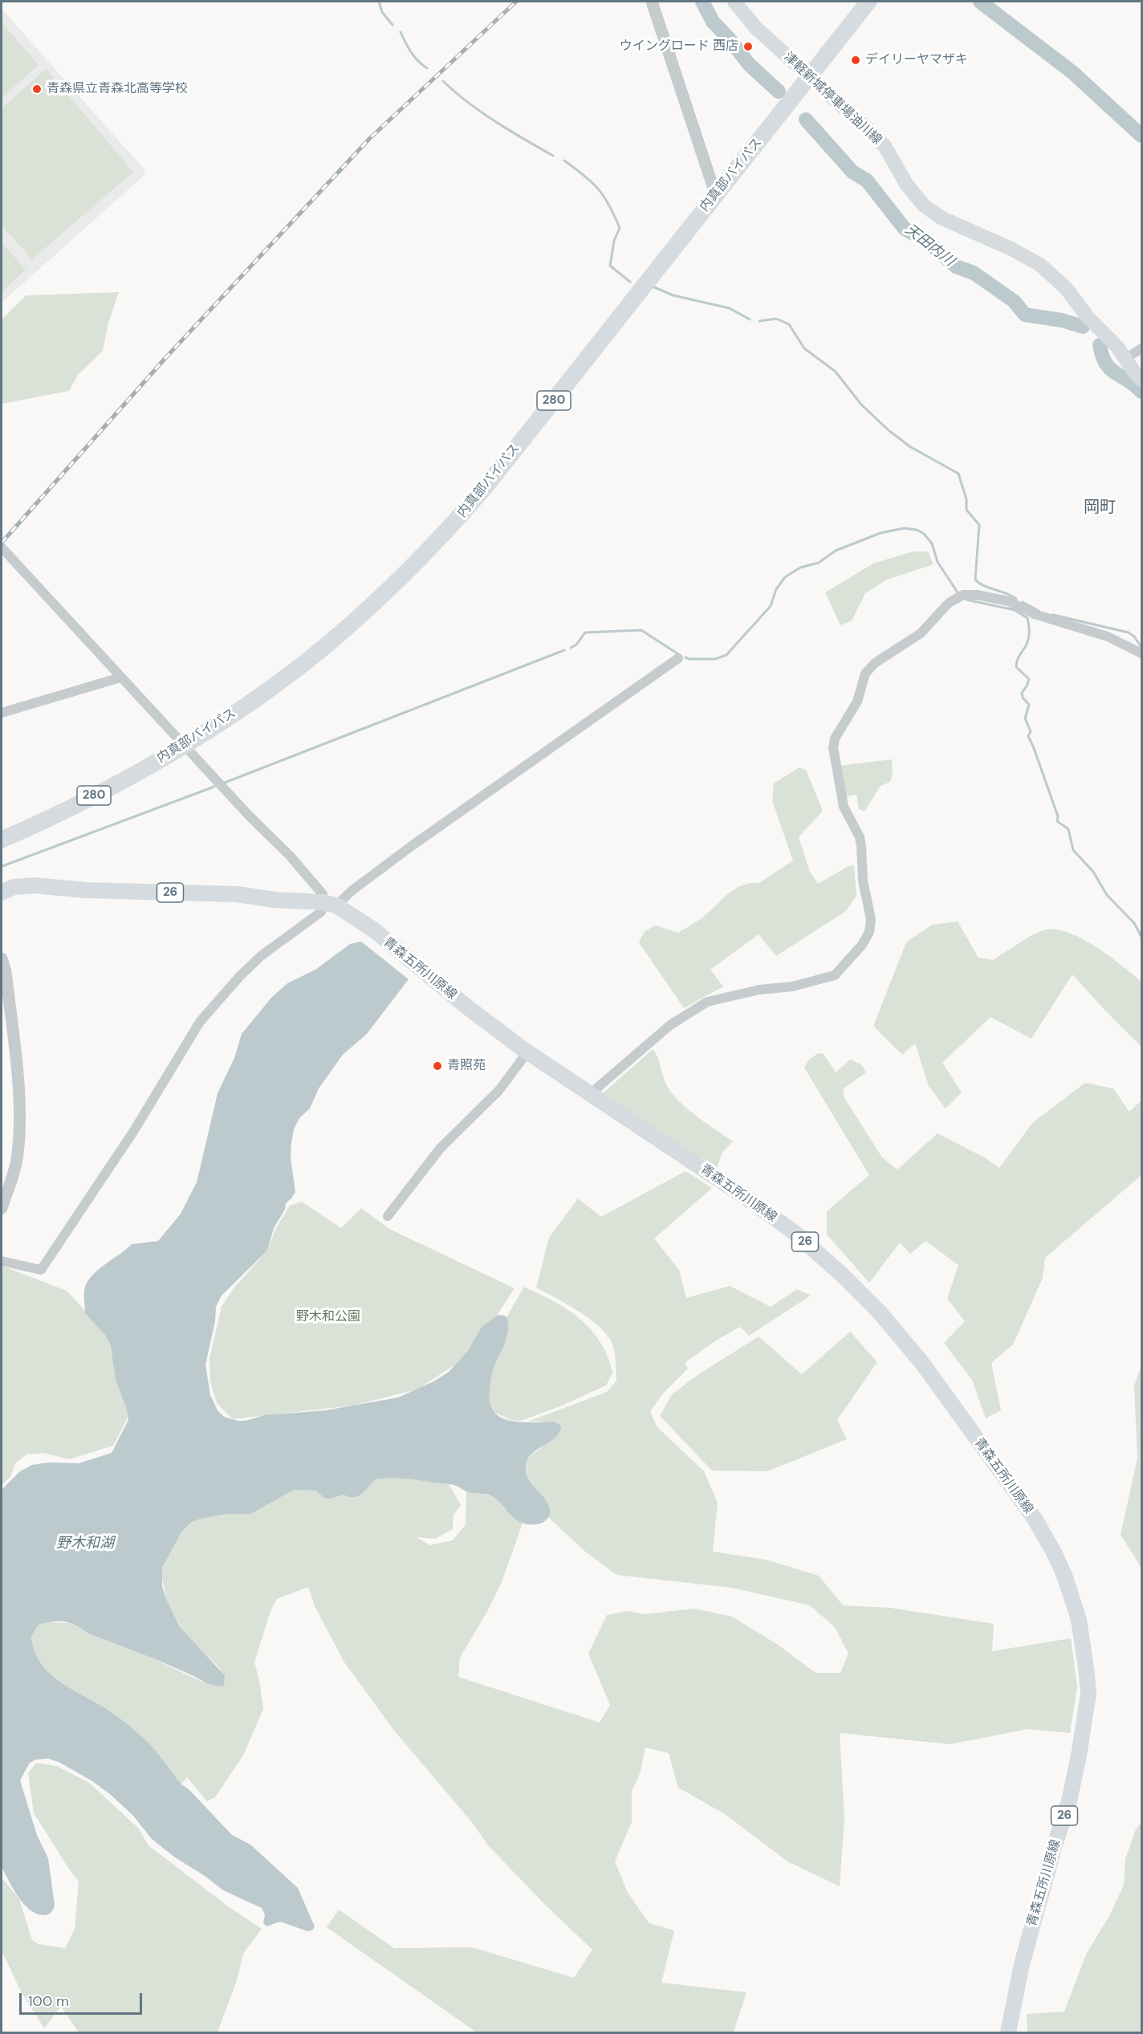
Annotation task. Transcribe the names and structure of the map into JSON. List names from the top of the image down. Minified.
{"streets":{"highway":["内真部バイパス","280"],"main road":["津軽新城停車場油川線","26","青森五所川原線"]},"crossings":[["津軽新城停車場油川線","内真部バイパス"]],"districts":["岡町"],"water":["天田内川","野木和湖"],"parks":["野木和公園"],"places":["ウイングロード 西店","デイリーヤマザキ","青森県立青森北高等学校","青照苑"],"scale_bar":"100 m"}
